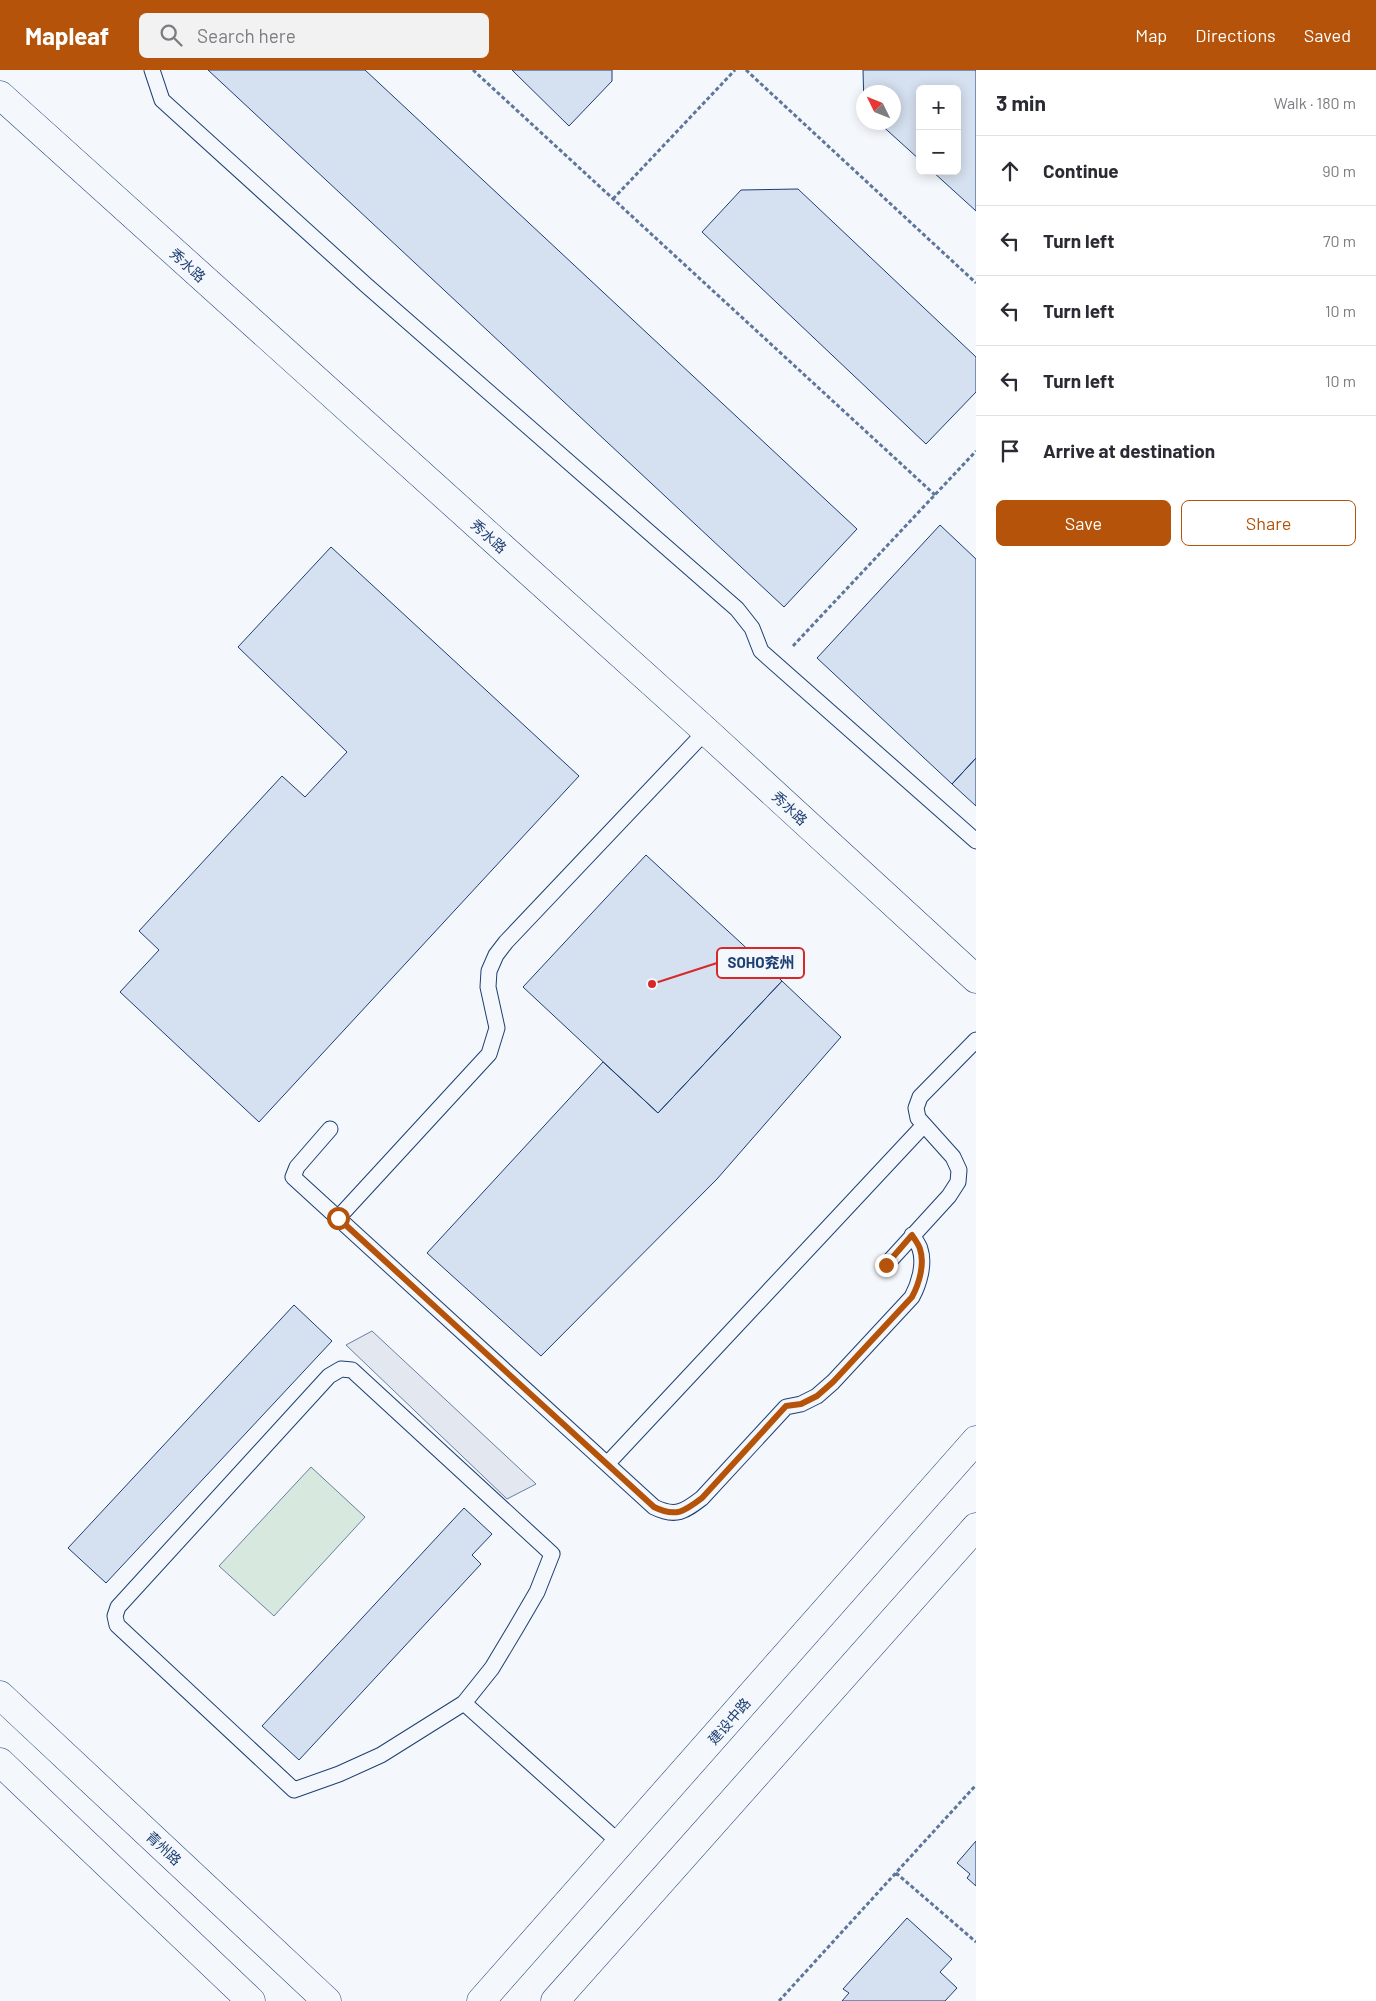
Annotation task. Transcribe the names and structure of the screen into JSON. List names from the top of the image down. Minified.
{"streets":{"street":["秀水路","建设中路","青州路"]},"places":["SOHO兖州"],"north":"top left","page":{"header":"Mapleaf","search":"Search here","nav":["Map","Directions","Saved"],"heading":["3 min","Walk · 180 m"],"map_buttons":["+","−"],"list":[["Continue","90 m"],["Turn left","70 m"],["Turn left","10 m"],["Turn left","10 m"],"Arrive at destination"],"buttons":["Save","Share"]}}
